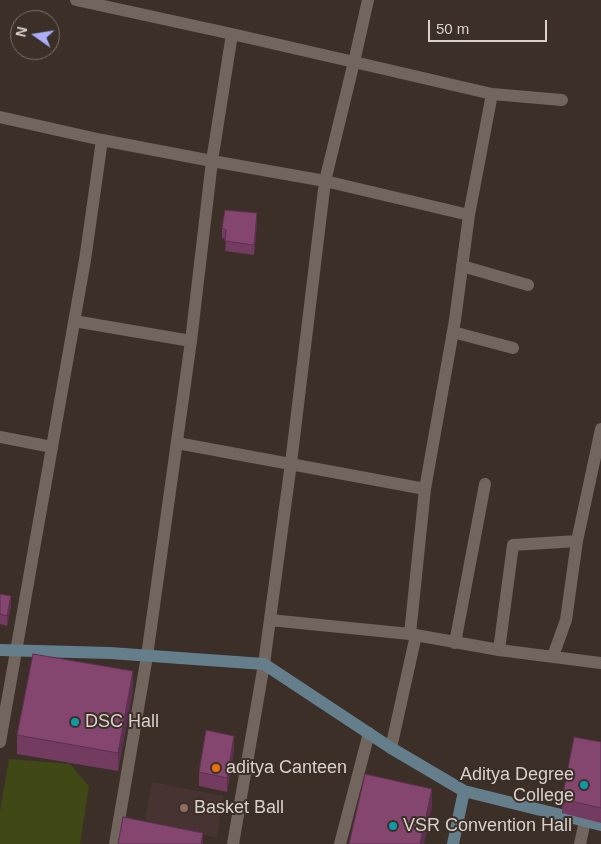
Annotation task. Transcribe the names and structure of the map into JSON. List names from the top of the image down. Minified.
{"places":["DSC Hall","aditya Canteen","Aditya Degree College","Basket Ball","VSR Convention Hall"],"scale_bar":"50 m","north":"left"}
